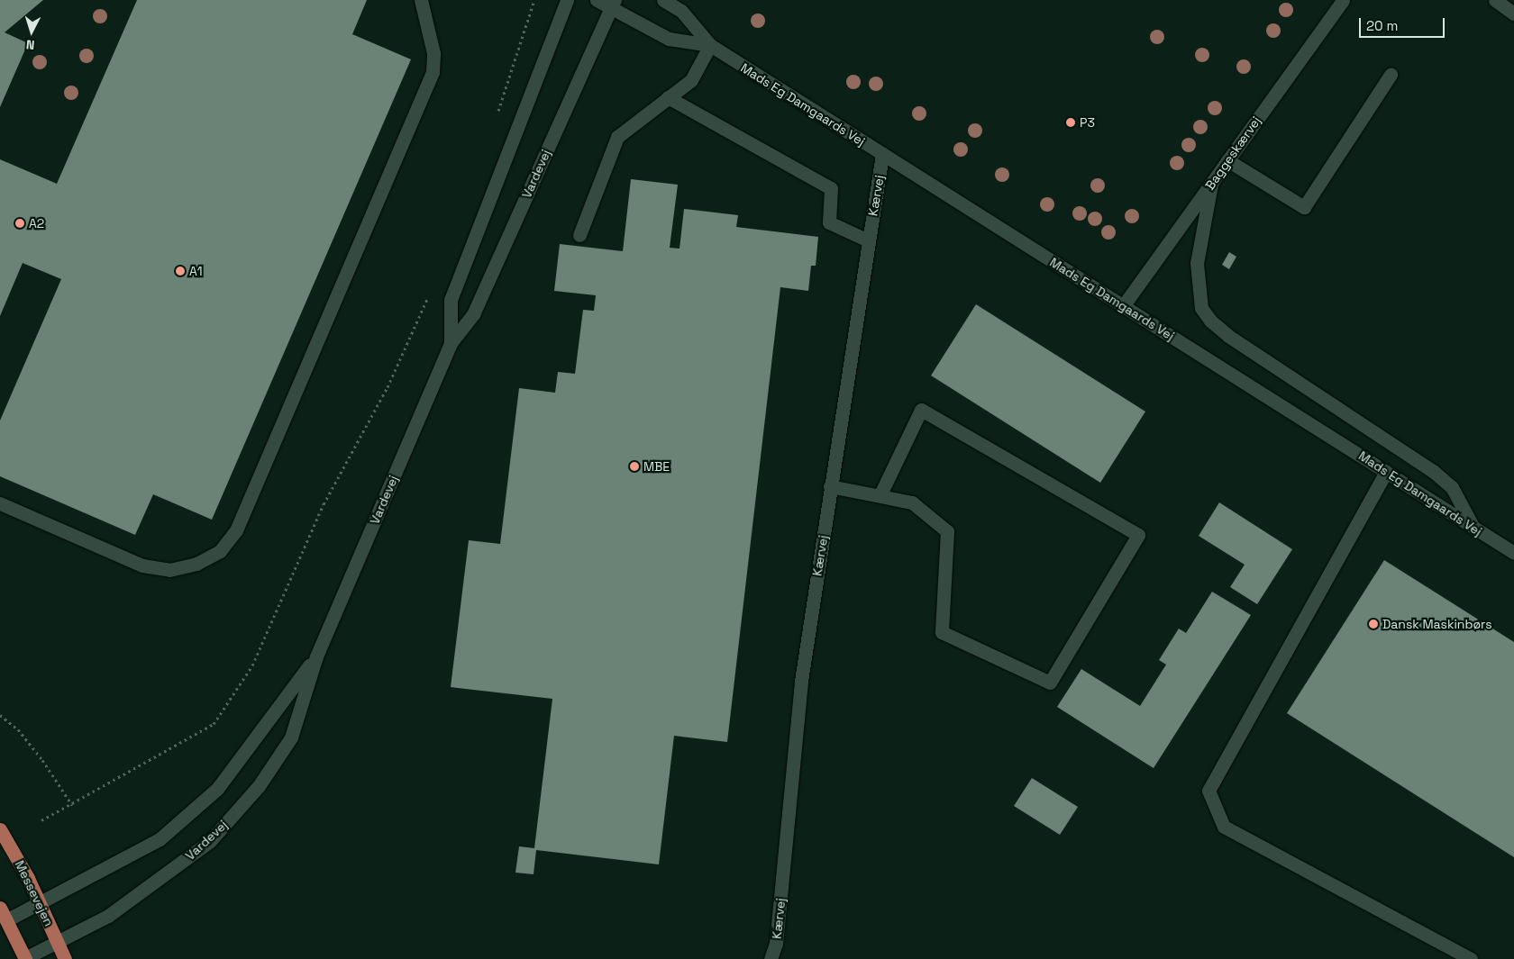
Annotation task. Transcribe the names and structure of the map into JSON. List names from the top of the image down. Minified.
{"streets":{"main road":["Messevejen"],"street":["Mads Eg Damgaards Vej","Baggeskærvej","Vardevej","Kærvej"]},"crossings":[["Mads Eg Damgaards Vej","Baggeskærvej"],["Mads Eg Damgaards Vej","Vardevej"],["Mads Eg Damgaards Vej","Kærvej"],["Vardevej","Messevejen"]],"places":["P3","A2","A1","MBE","Dansk Maskinbørs"],"scale_bar":"20 m","north":"bottom"}
